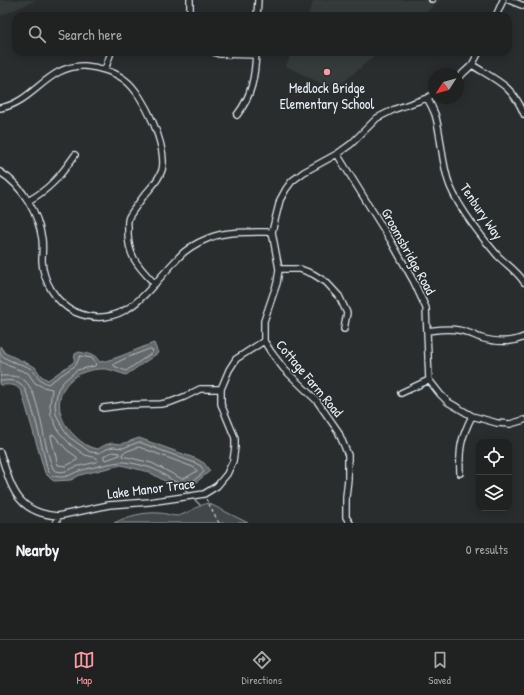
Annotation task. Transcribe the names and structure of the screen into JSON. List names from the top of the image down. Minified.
{"streets":{"street":["Tenbury Way","Groomsbridge Road","Cottage Farm Road","Lake Manor Trace"]},"crossings":[["Tenbury Way","Cottage Farm Road"],["Groomsbridge Road","Cottage Farm Road"],["Cottage Farm Road","Lake Manor Trace"]],"places":["Medlock Bridge Elementary School"],"north":"bottom left","page":{"search":"Search here","heading":["Nearby","0 results"],"nav":["Map","Directions","Saved"]}}
